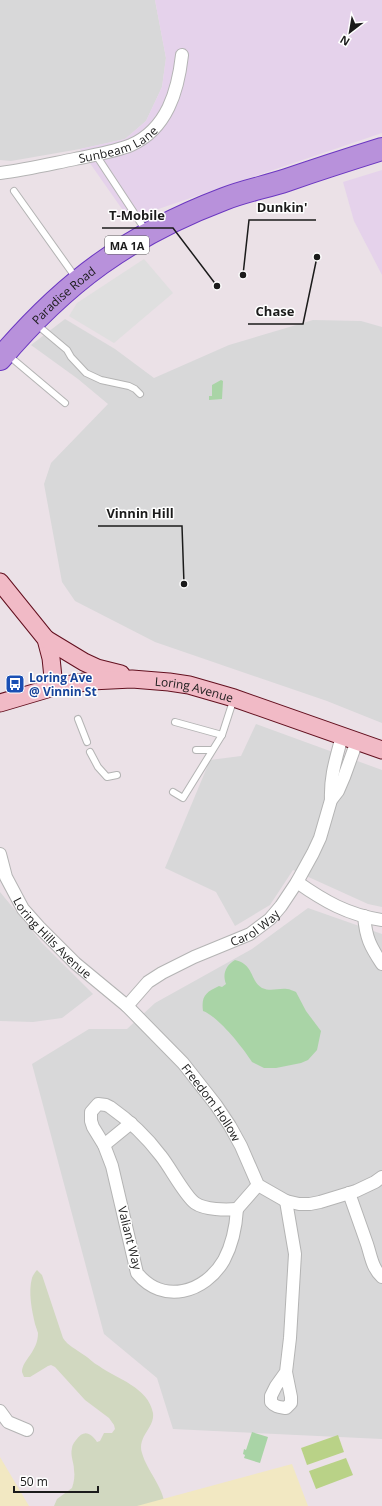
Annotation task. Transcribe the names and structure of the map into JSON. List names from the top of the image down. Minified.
{"streets":{"highway":["MA 1A","Paradise Road"],"main road":["Loring Avenue"],"street":["Sunbeam Lane","Carol Way","Loring Hills Avenue","Freedom Hollow","Valiant Way"]},"crossings":[["Loring Avenue","Carol Way"],["Carol Way","Loring Hills Avenue"],["Carol Way","Freedom Hollow"],["Loring Hills Avenue","Freedom Hollow"]],"places":{"other":["Chase","Dunkin'","T-Mobile","Vinnin Hill"],"bus stop":["Loring Ave @ Vinnin St"]},"scale_bar":"50 m","north":"bottom left"}
